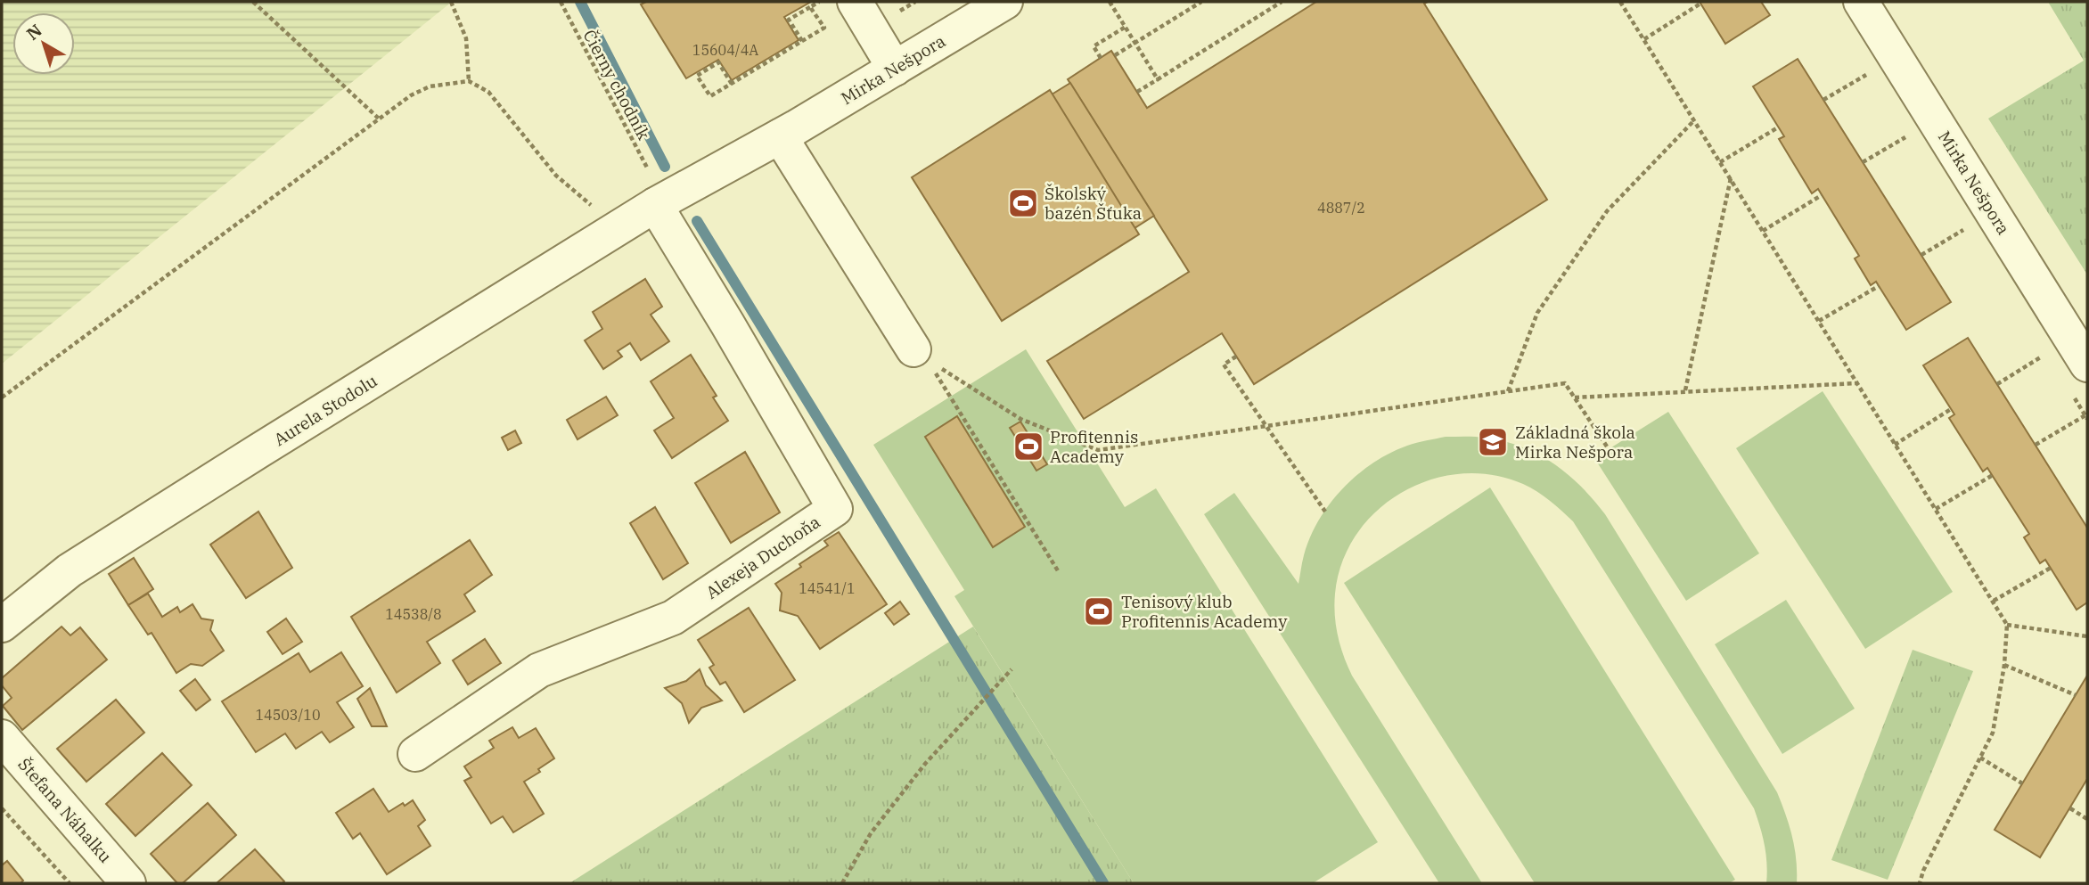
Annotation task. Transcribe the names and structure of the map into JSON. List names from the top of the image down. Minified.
{"streets":{"street":["Mirka Nešpora","Aurela Stodolu","Alexeja Duchoňa","Štefana Náhalku"],"path":["Čierny chodník"]},"crossings":[["Mirka Nešpora","Čierny chodník"],["Mirka Nešpora","Aurela Stodolu"],["Mirka Nešpora","Alexeja Duchoňa"],["Čierny chodník","Aurela Stodolu"],["Čierny chodník","Alexeja Duchoňa"],["Aurela Stodolu","Alexeja Duchoňa"]],"places":{"sports":["Školský bazén Šťuka","Profitennis Academy","Tenisový klub Profitennis Academy"],"school or university":["Základná škola Mirka Nešpora"]},"house_numbers":["15604/4A","4887/2","14541/1","14538/8","14503/10"],"north":"top left"}
